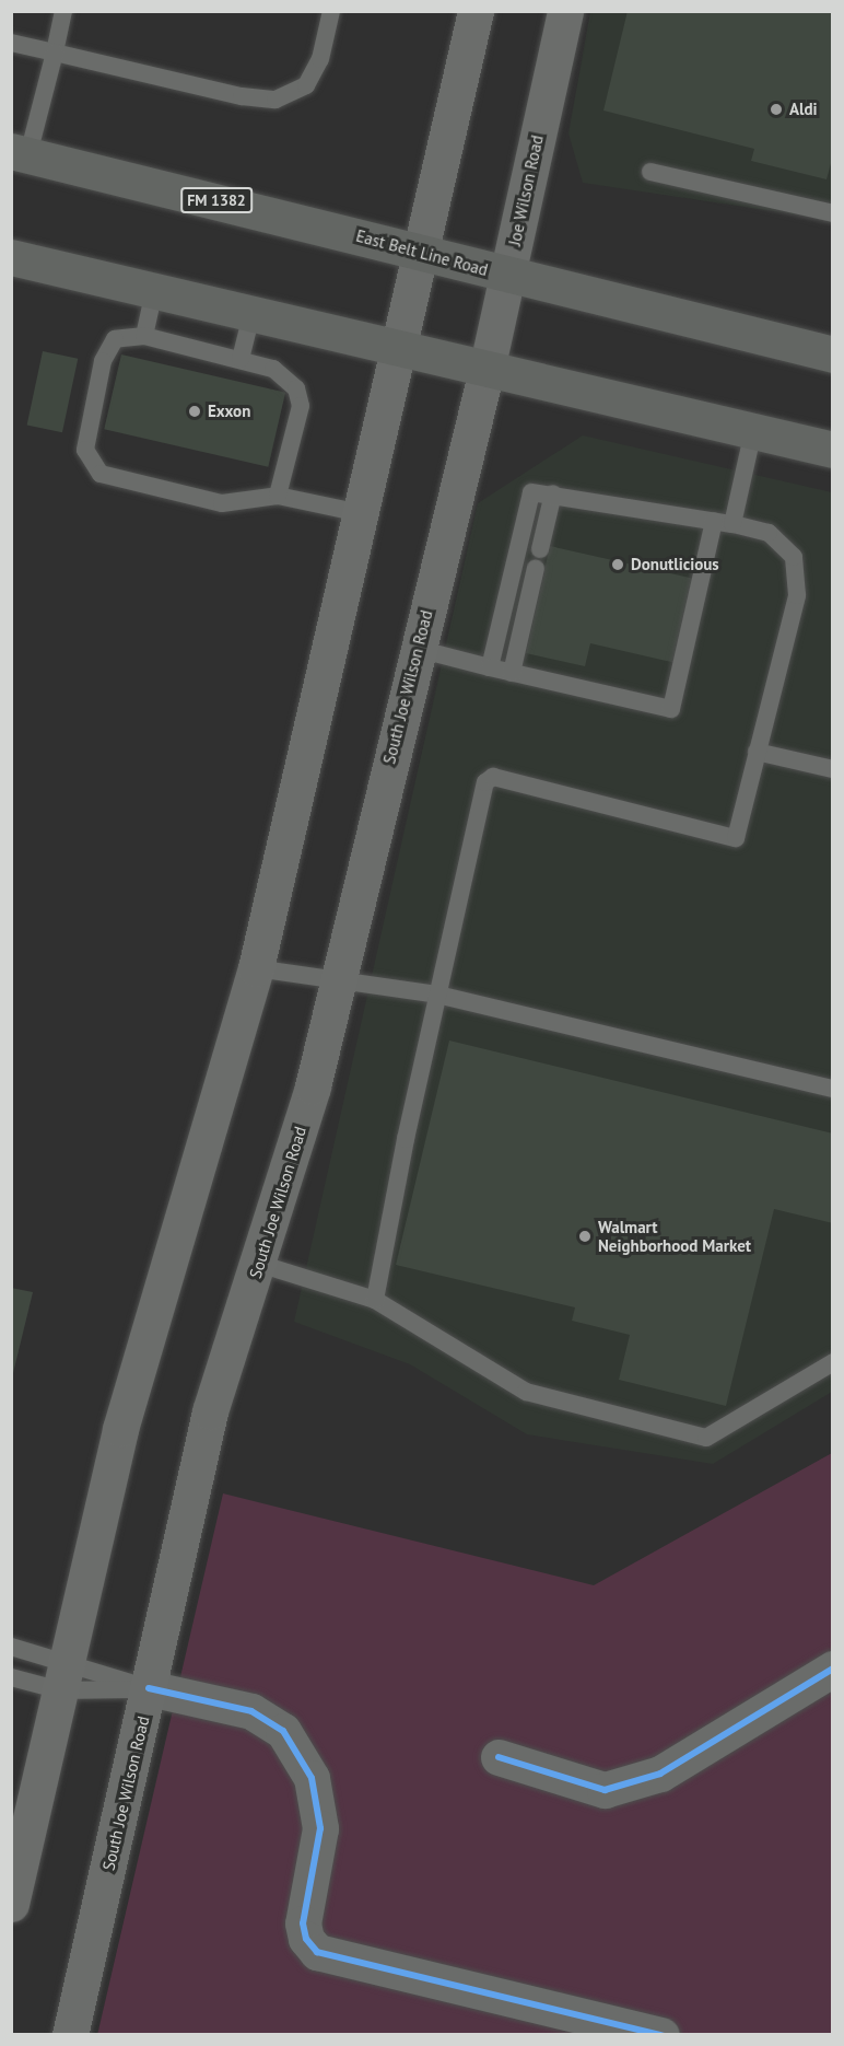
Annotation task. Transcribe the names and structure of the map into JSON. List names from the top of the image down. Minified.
{"streets":{"main road":["Joe Wilson Road","FM 1382","East Belt Line Road","South Joe Wilson Road"]},"crossings":[["Joe Wilson Road","East Belt Line Road"],["Joe Wilson Road","South Joe Wilson Road"]],"places":["Aldi","Exxon","Donutlicious","Walmart Neighborhood Market"]}
